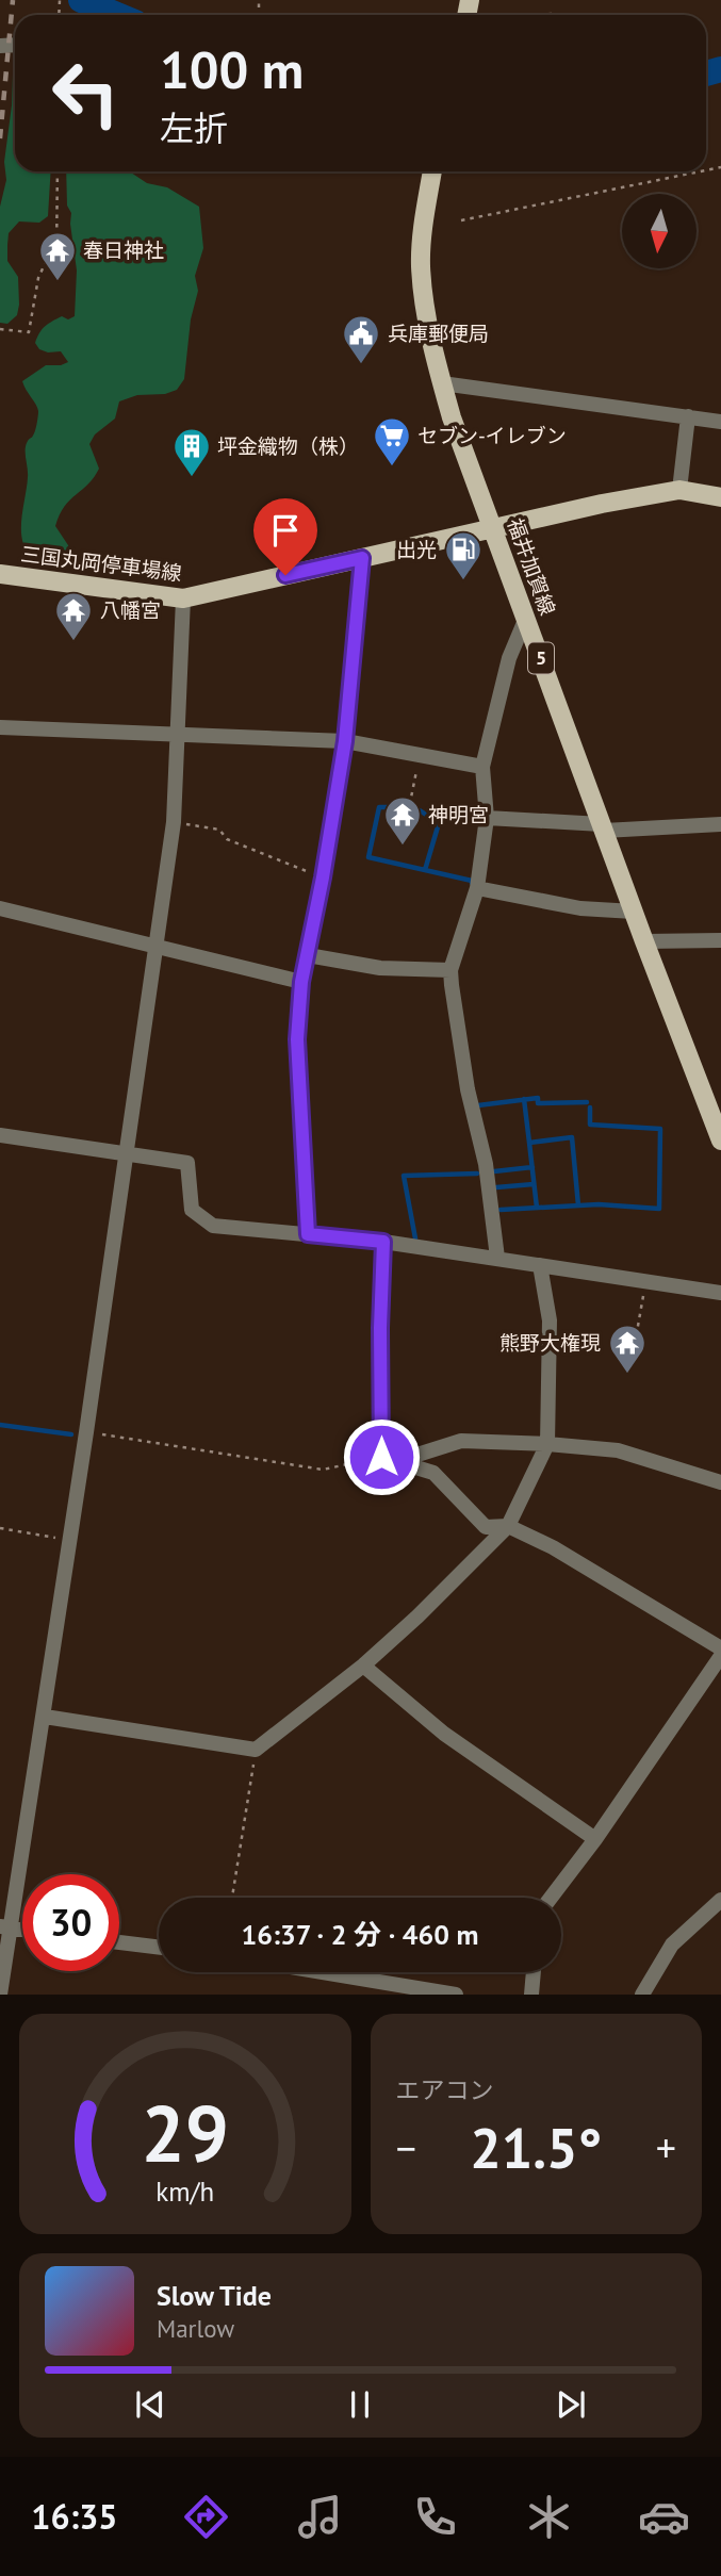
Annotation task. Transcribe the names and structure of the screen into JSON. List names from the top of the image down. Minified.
{"streets":{"main road":["三国丸岡停車場線","福井加賀線","5"]},"crossings":[["三国丸岡停車場線","福井加賀線"]],"places":{"temple":["春日神社","八幡宮","神明宮","熊野大権現"],"public building":["兵庫郵便局"],"supermarket":["セブン-イレブン"],"building":["坪金織物（株）"],"fuel station":["出光"]},"north":"bottom","page":{"turn":["100 m","左折"],"limit":"30","trip":"16:37 · 2 分 · 460 m","tile":"エアコン","heat":["−","21.5°","+"],"song":["Slow Tide","Marlow"],"tabs":"16:35","gauge":["29","km/h"]}}
